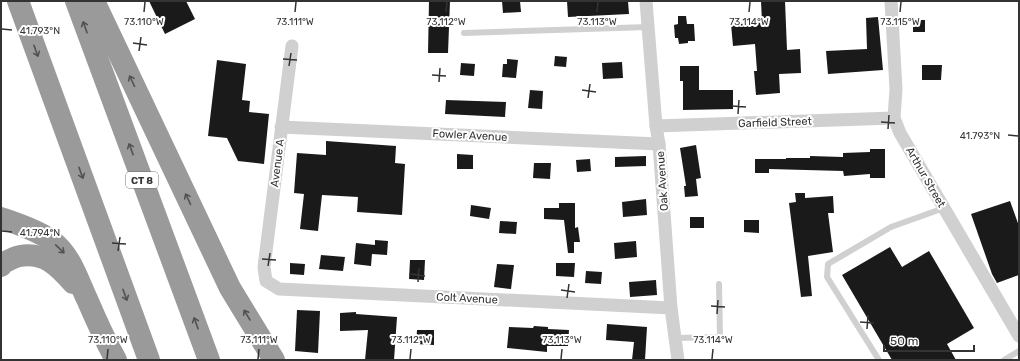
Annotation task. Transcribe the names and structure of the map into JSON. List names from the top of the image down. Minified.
{"streets":{"highway":["CT 8"],"street":["Garfield Street","Fowler Avenue","Avenue A","Arthur Street","Oak Avenue","Colt Avenue"]},"crossings":[["Garfield Street","Arthur Street"],["Garfield Street","Oak Avenue"],["Fowler Avenue","Avenue A"],["Fowler Avenue","Oak Avenue"],["Avenue A","Colt Avenue"],["Oak Avenue","Colt Avenue"]],"scale_bar":"50 m","coordinates":["73.110°W","73.111°W","73.112°W","73.113°W","73.114°W","73.115°W","41.793°N","41.794°N"]}
